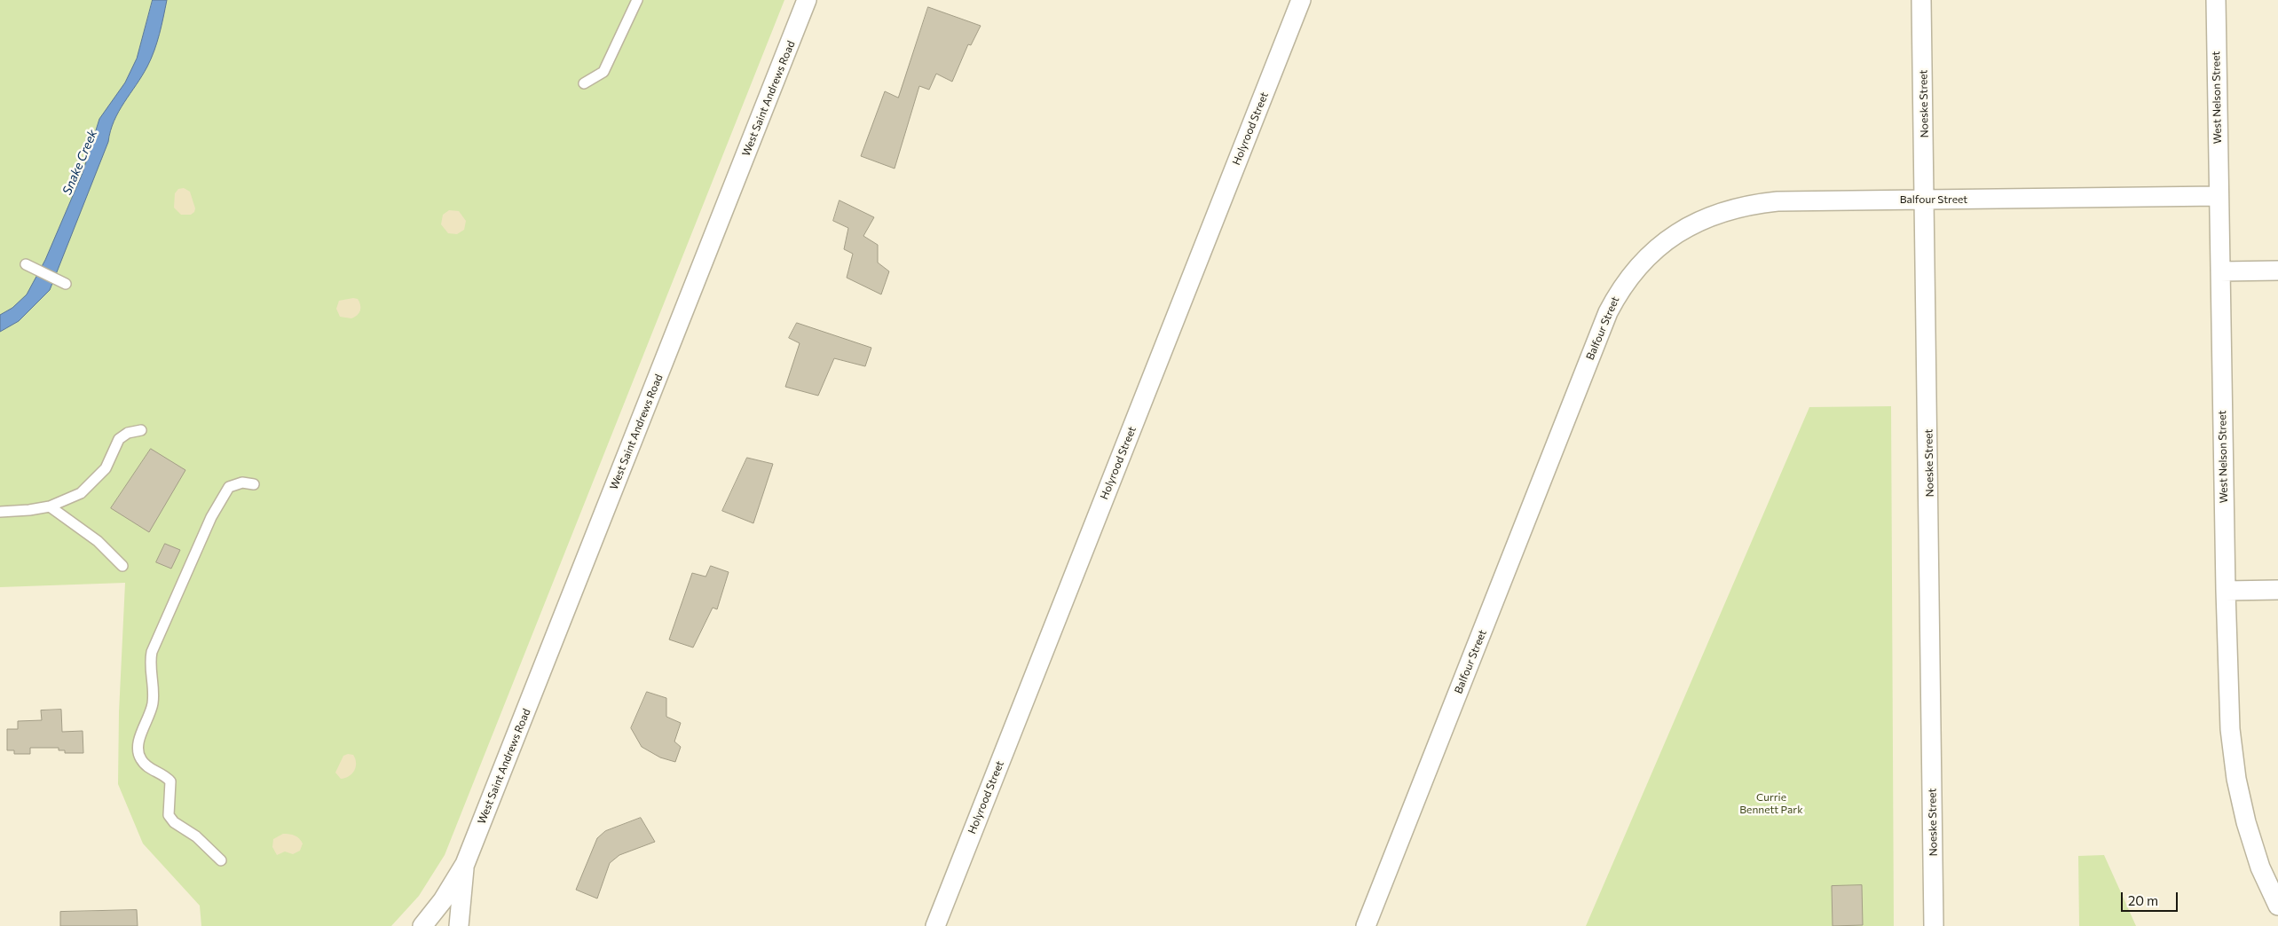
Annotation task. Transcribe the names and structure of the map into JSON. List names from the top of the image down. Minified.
{"streets":{"street":["West Nelson Street","West Saint Andrews Road","Noeske Street","Holyrood Street","Balfour Street"]},"crossings":[["West Nelson Street","Balfour Street"],["Noeske Street","Balfour Street"]],"water":["Snake Creek"],"parks":["Currie Bennett Park"],"scale_bar":"20 m"}
